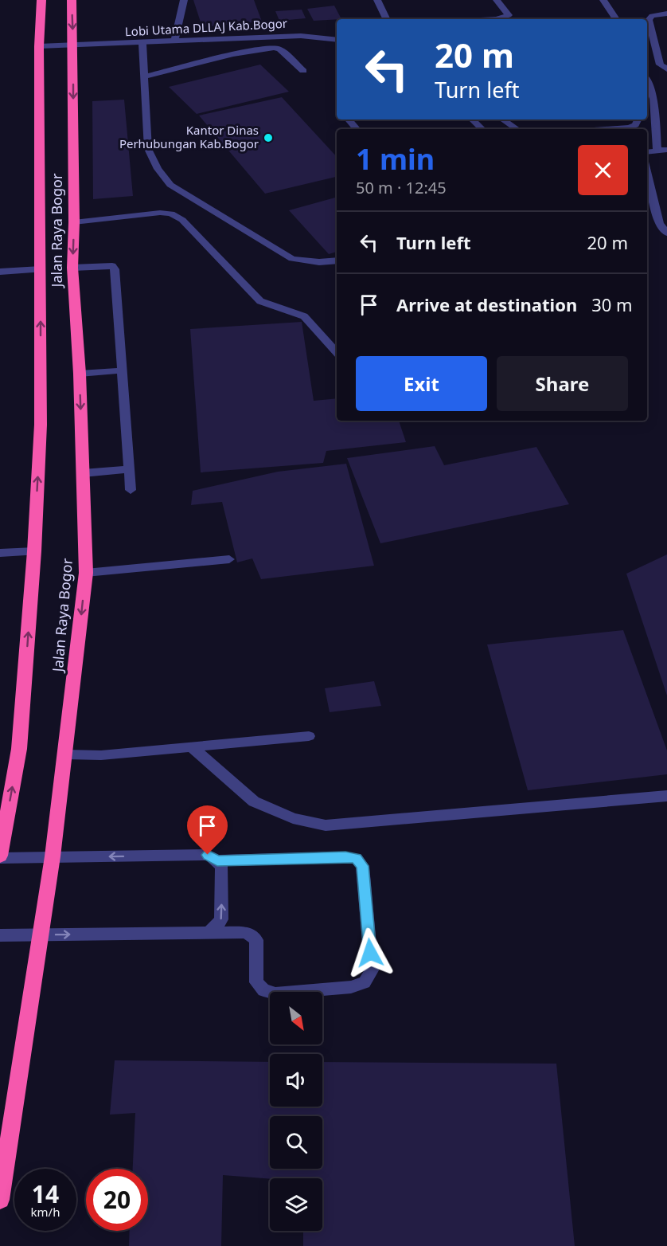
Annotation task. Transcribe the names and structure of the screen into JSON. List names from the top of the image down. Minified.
{"streets":{"highway":["Jalan Raya Bogor"],"street":["Lobi Utama DLLAJ Kab.Bogor"]},"crossings":[["Lobi Utama DLLAJ Kab.Bogor","Jalan Raya Bogor"]],"places":["Kantor Dinas Perhubungan Kab.Bogor"],"north":"bottom right","page":{"turn":["20 m","Turn left"],"heading":["1 min","50 m · 12:45"],"list":[{"name":"Turn left","value":"20 m"},{"name":"Arrive at destination","value":"30 m"}],"buttons":["Exit","Share"],"speed":"14 km/h","limit":"20"}}
